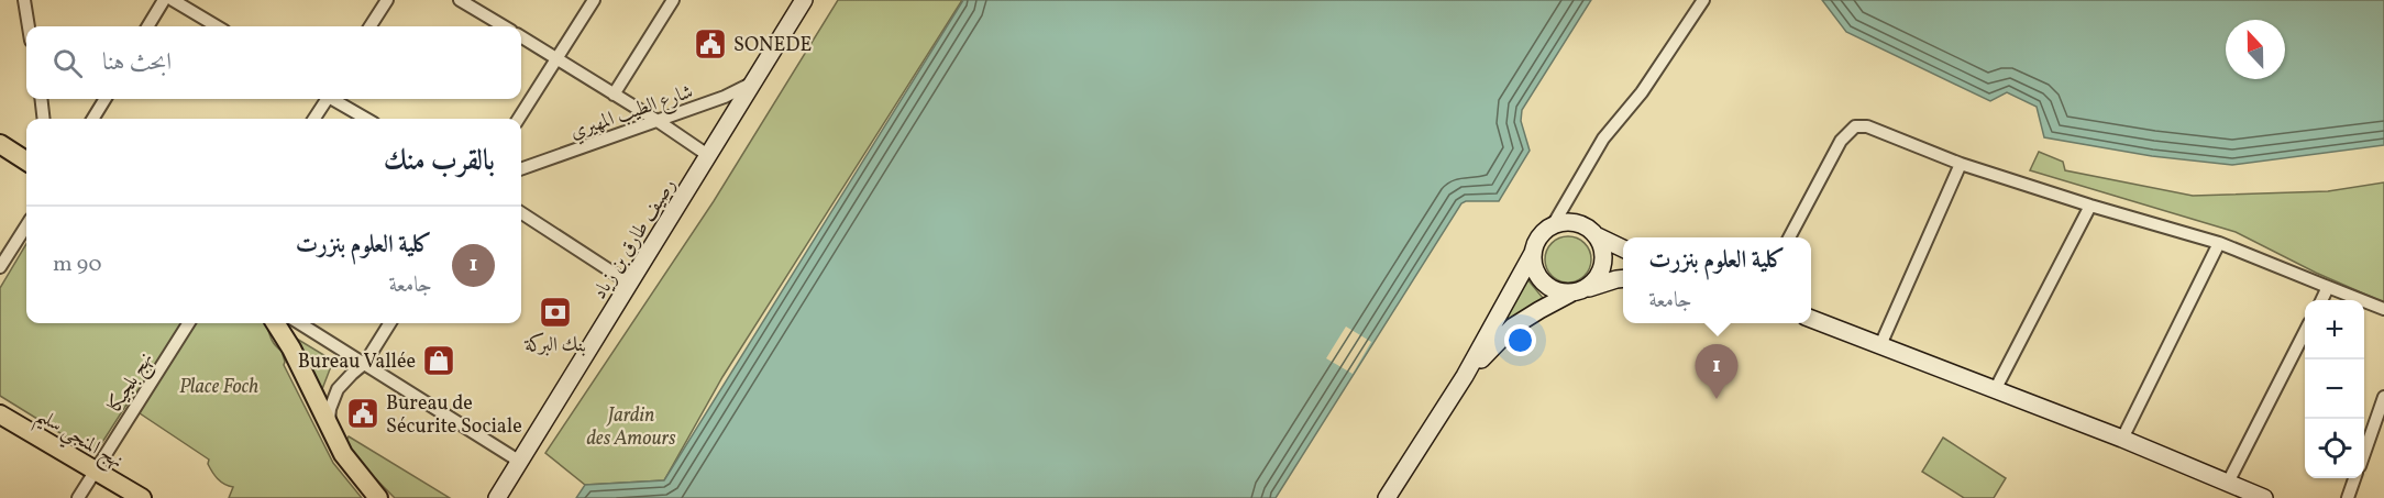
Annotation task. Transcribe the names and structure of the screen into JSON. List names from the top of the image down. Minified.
{"streets":{"main road":["نهج المنجي سليم"],"street":["شارع الطيب المهيري","رصيف طارق بن زياد","نهج بلجيكا"]},"crossings":[["شارع الطيب المهيري","رصيف طارق بن زياد"],["نهج بلجيكا","نهج المنجي سليم"]],"parks":["Place Foch","Jardin des Amours"],"places":{"public building":["SONEDE","Bureau de Sécurite Sociale"],"bank":["بنك البركة"],"shop":["Bureau Vallée"]},"north":"top","page":{"search":"ابحث هنا","heading":"بالقرب منك","list":[{"mark":"1","name":"كلية العلوم بنزرت","note":"جامعة","value":"90 m"}],"popup":["كلية العلوم بنزرت","جامعة"],"map_buttons":["+","−"],"pins":"1"}}
